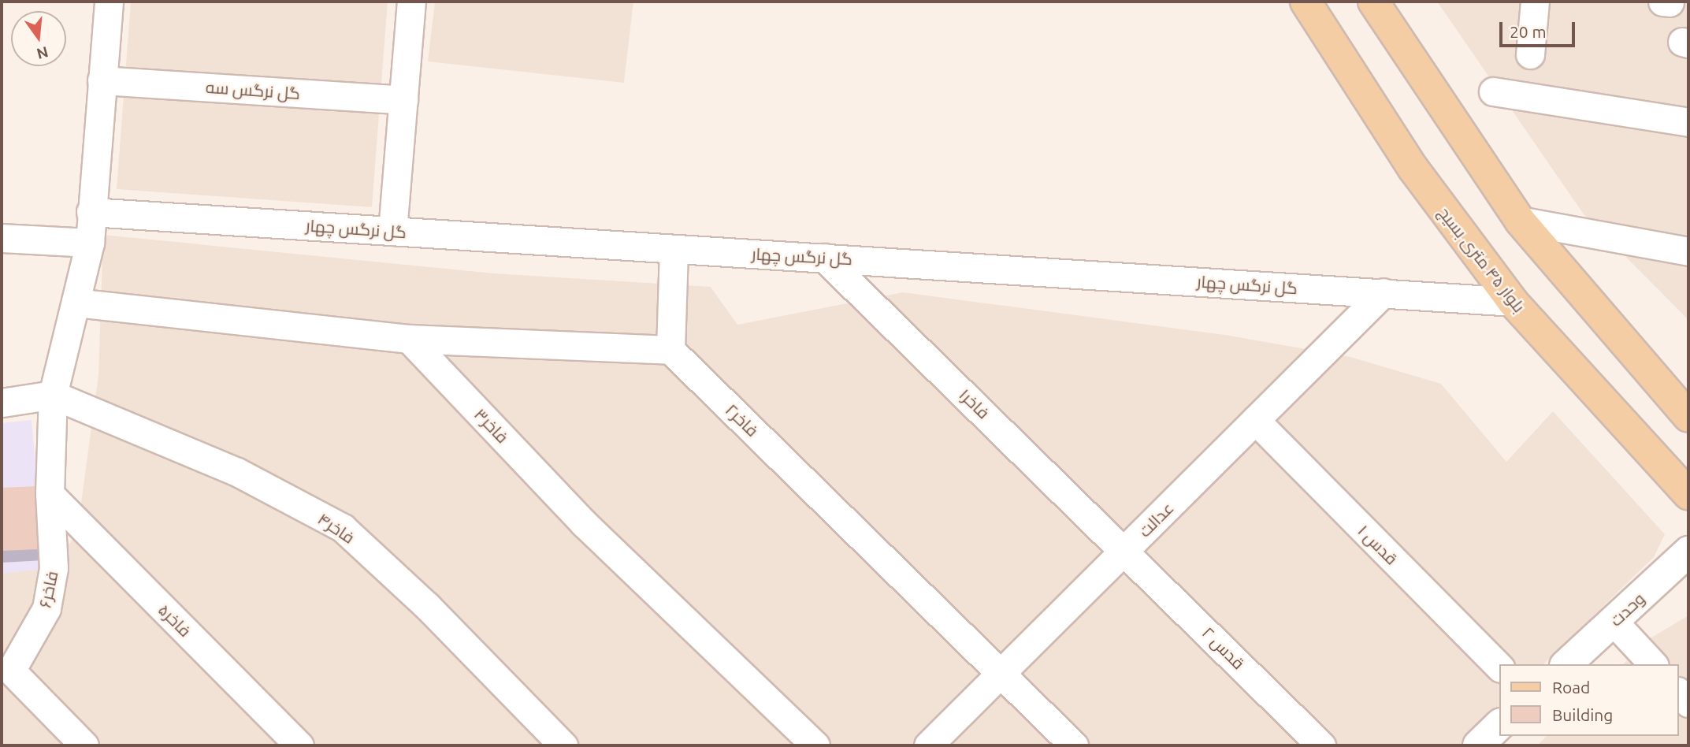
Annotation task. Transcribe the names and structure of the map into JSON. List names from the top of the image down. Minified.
{"streets":{"main road":["بلوار ۴۵ متری بسیج"],"street":["گل نرگس سه","گل نرگس چهار","فاخر۱","فاخر۲","فاخر۳","عدالت","فاخر۴","قدس ۱","فاخر۶","وحدت","فاخر۵","قدس ۲"]},"crossings":[["گل نرگس سه","فاخر۶"],["گل نرگس چهار","بلوار ۴۵ متری بسیج"],["گل نرگس چهار","فاخر۱"],["گل نرگس چهار","عدالت"],["گل نرگس چهار","فاخر۶"],["فاخر۱","عدالت"],["فاخر۱","قدس ۲"],["فاخر۲","عدالت"],["عدالت","قدس ۱"],["عدالت","قدس ۲"],["فاخر۴","فاخر۶"],["فاخر۶","فاخر۵"]],"legend":["Road","Building"],"scale_bar":"20 m","north":"bottom"}
